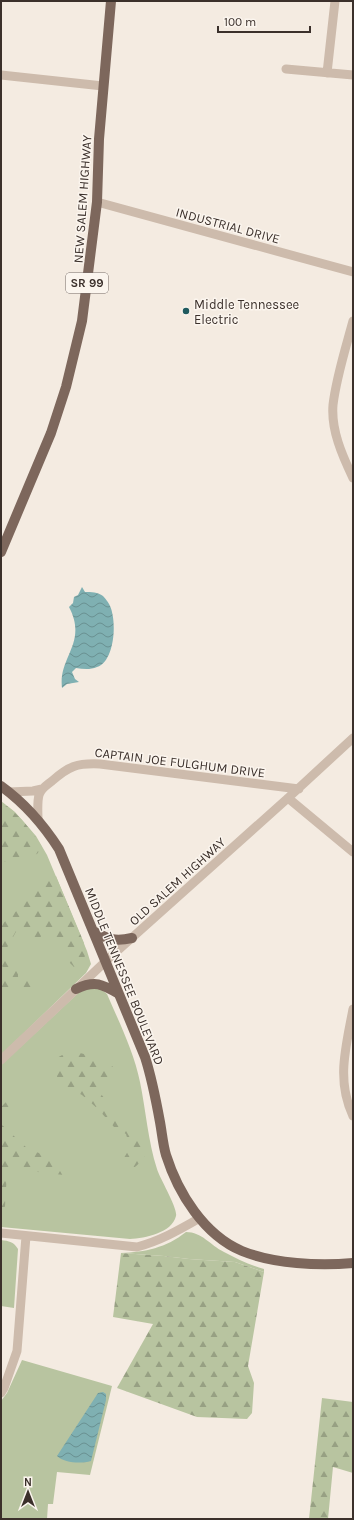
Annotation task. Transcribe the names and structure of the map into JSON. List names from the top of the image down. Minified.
{"streets":{"main road":["NEW SALEM HIGHWAY","SR 99","MIDDLE TENNESSEE BOULEVARD"],"street":["INDUSTRIAL DRIVE","CAPTAIN JOE FULGHUM DRIVE","OLD SALEM HIGHWAY"]},"crossings":[["NEW SALEM HIGHWAY","INDUSTRIAL DRIVE"],["CAPTAIN JOE FULGHUM DRIVE","OLD SALEM HIGHWAY"],["OLD SALEM HIGHWAY","MIDDLE TENNESSEE BOULEVARD"]],"places":["Middle Tennessee Electric"],"scale_bar":"100 m","north":"top"}
